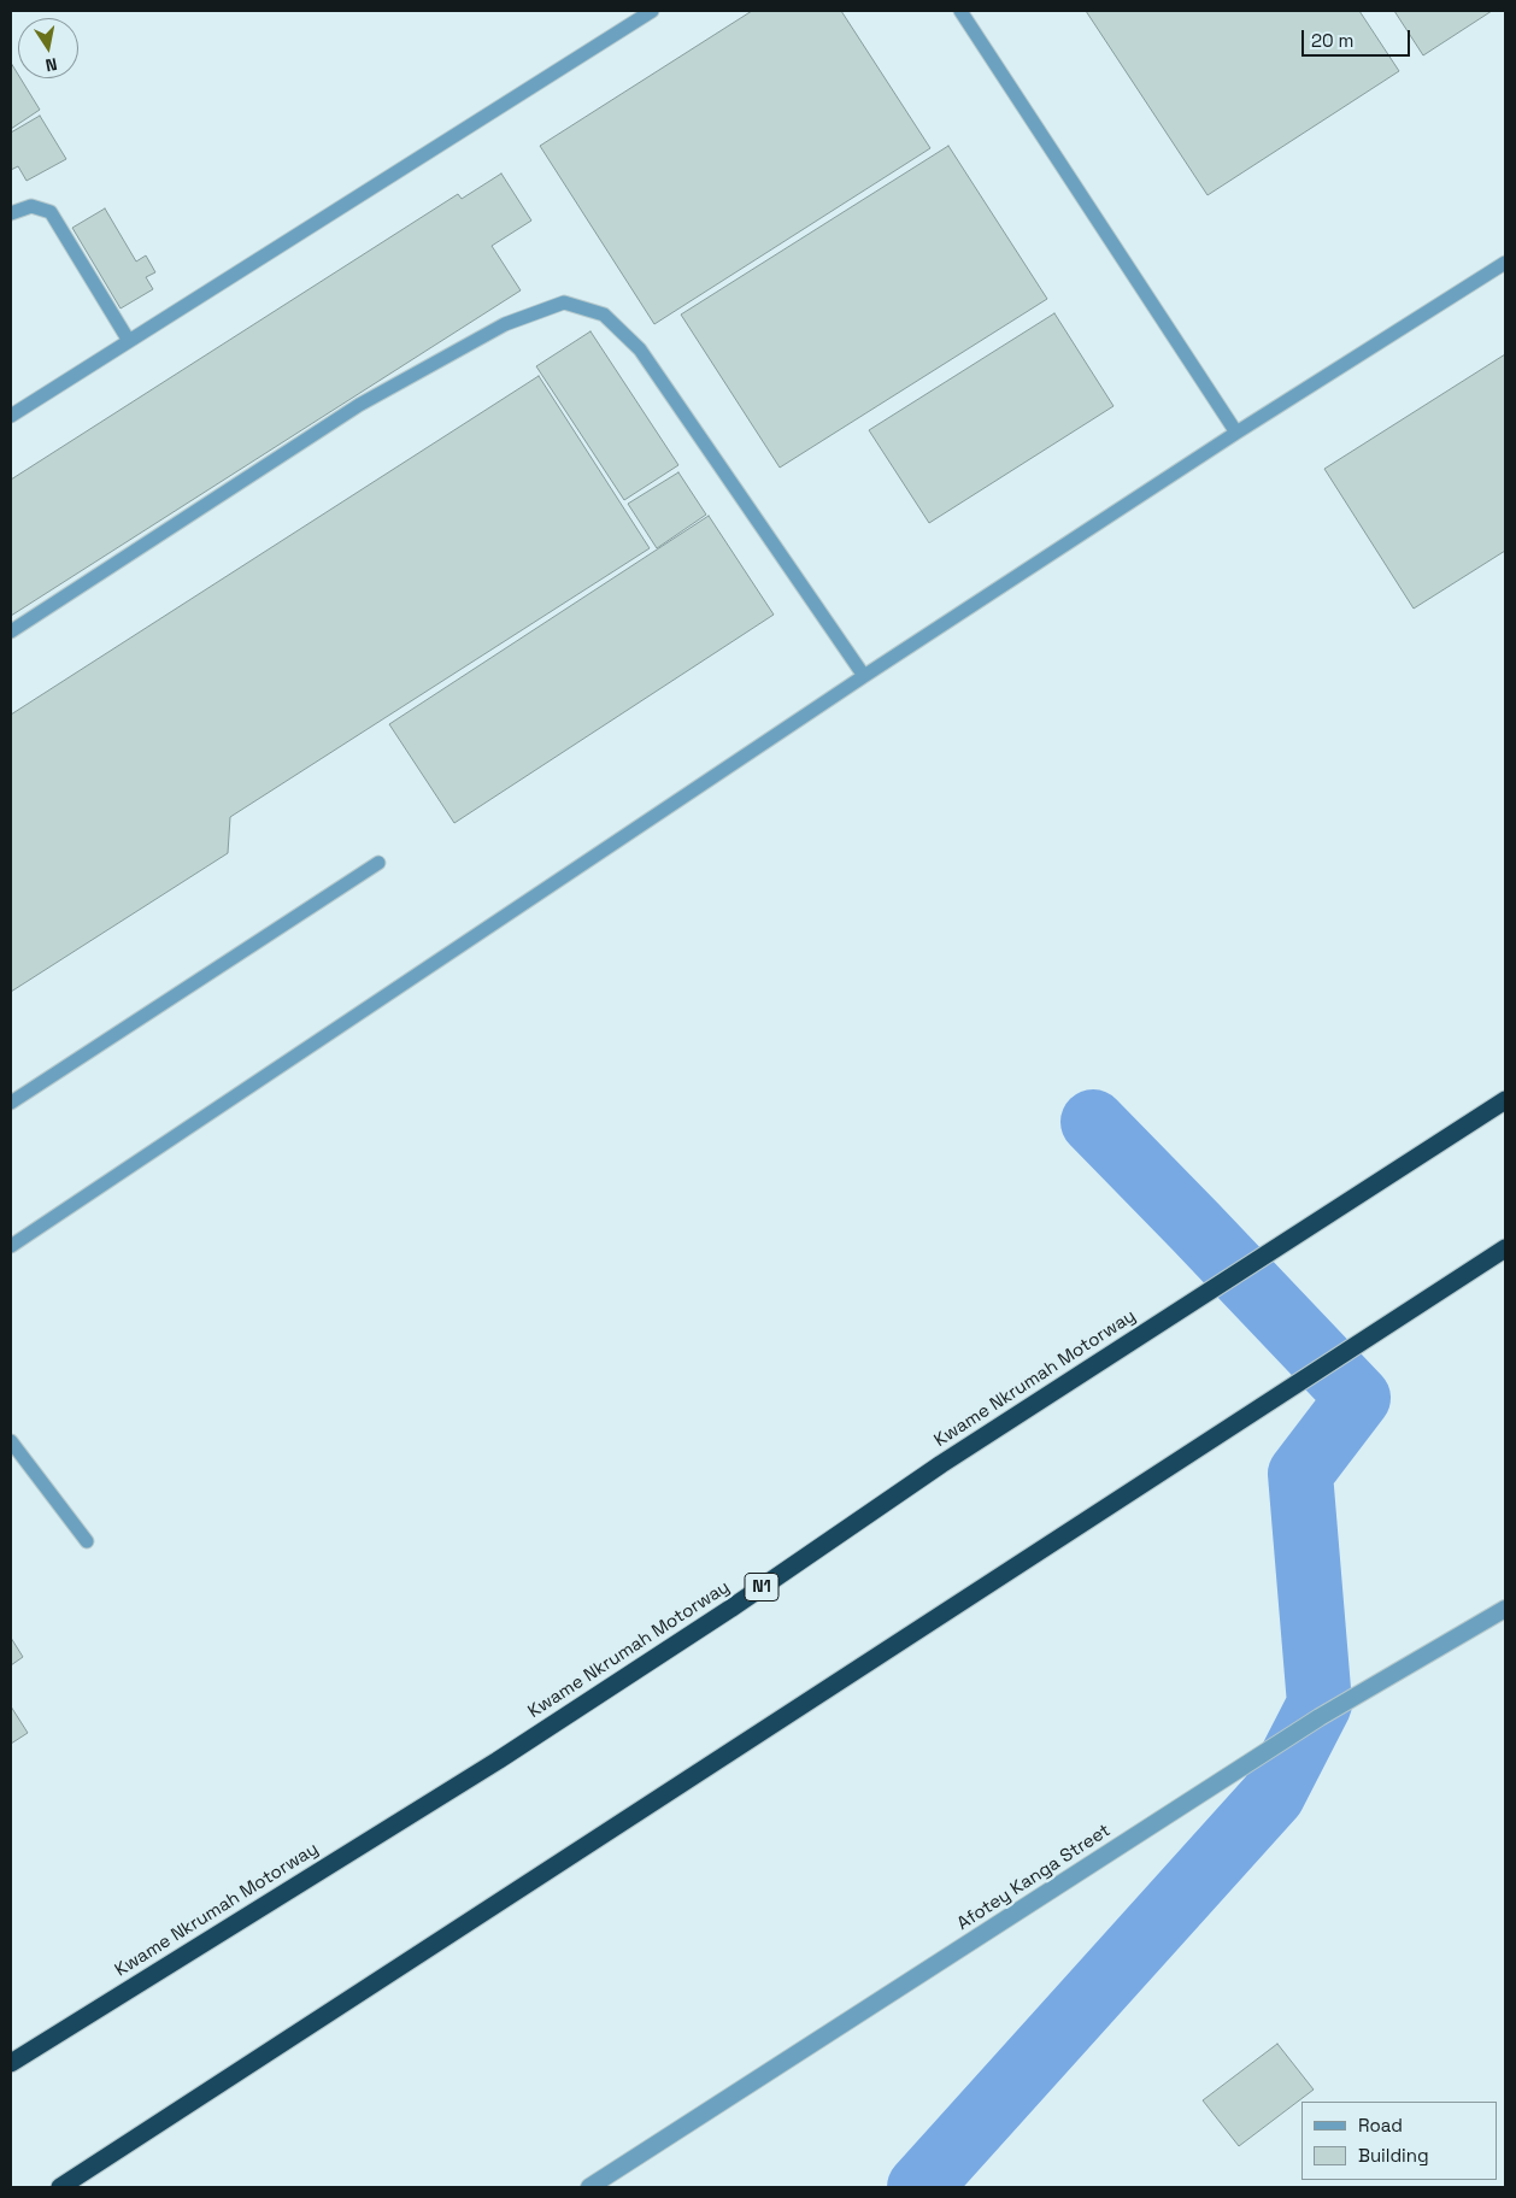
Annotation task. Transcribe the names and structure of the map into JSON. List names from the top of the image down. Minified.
{"streets":{"highway":["Kwame Nkrumah Motorway","N1"],"street":["Afotey Kanga Street"]},"legend":["Road","Building"],"scale_bar":"20 m","north":"bottom"}
